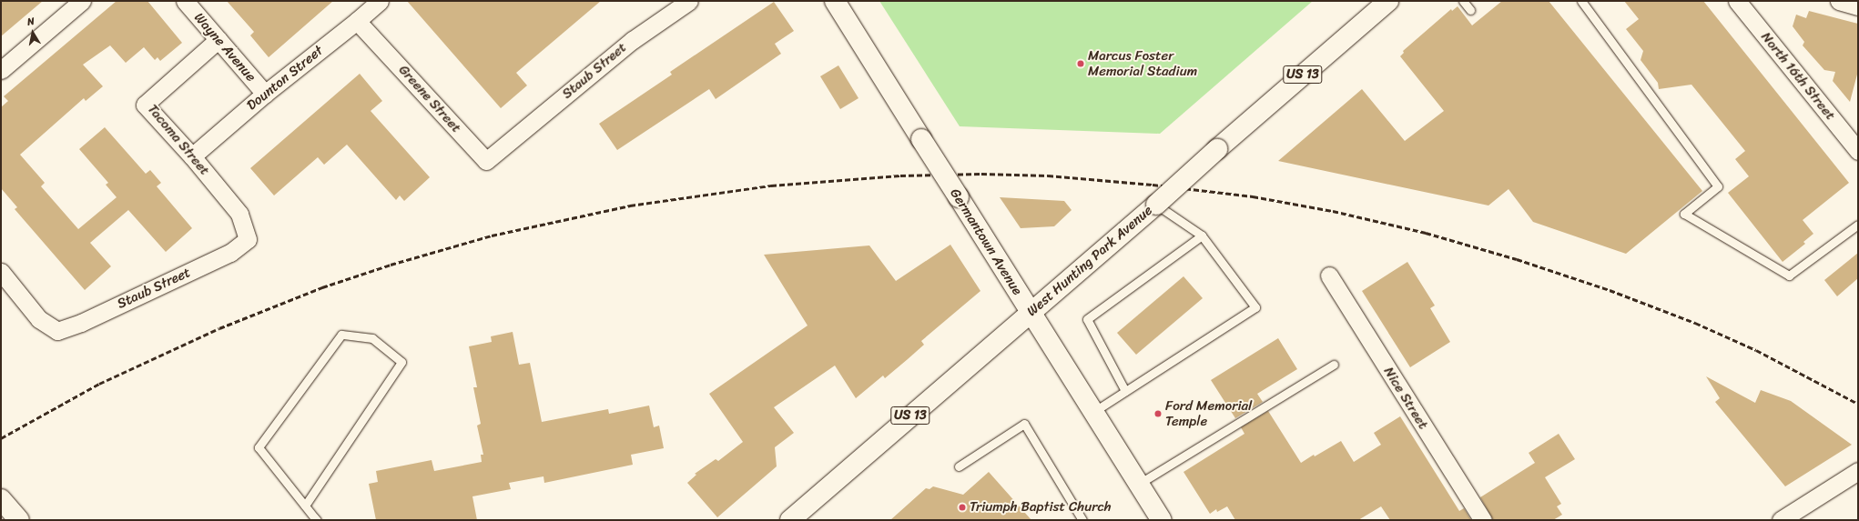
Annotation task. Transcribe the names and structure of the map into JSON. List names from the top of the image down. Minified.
{"streets":{"main road":["US 13","Germantown Avenue","West Hunting Park Avenue"],"street":["Wayne Avenue","Staub Street","North 16th Street","Dounton Street","Greene Street","Tacoma Street","Nice Street"]},"crossings":[["Wayne Avenue","Dounton Street"],["Wayne Avenue","Tacoma Street"],["Staub Street","Greene Street"],["Staub Street","Tacoma Street"],["Dounton Street","Greene Street"],["Dounton Street","Tacoma Street"],["Germantown Avenue","West Hunting Park Avenue"]],"places":["Marcus Foster Memorial Stadium","Ford Memorial Temple","Triumph Baptist Church"],"north":"top"}
